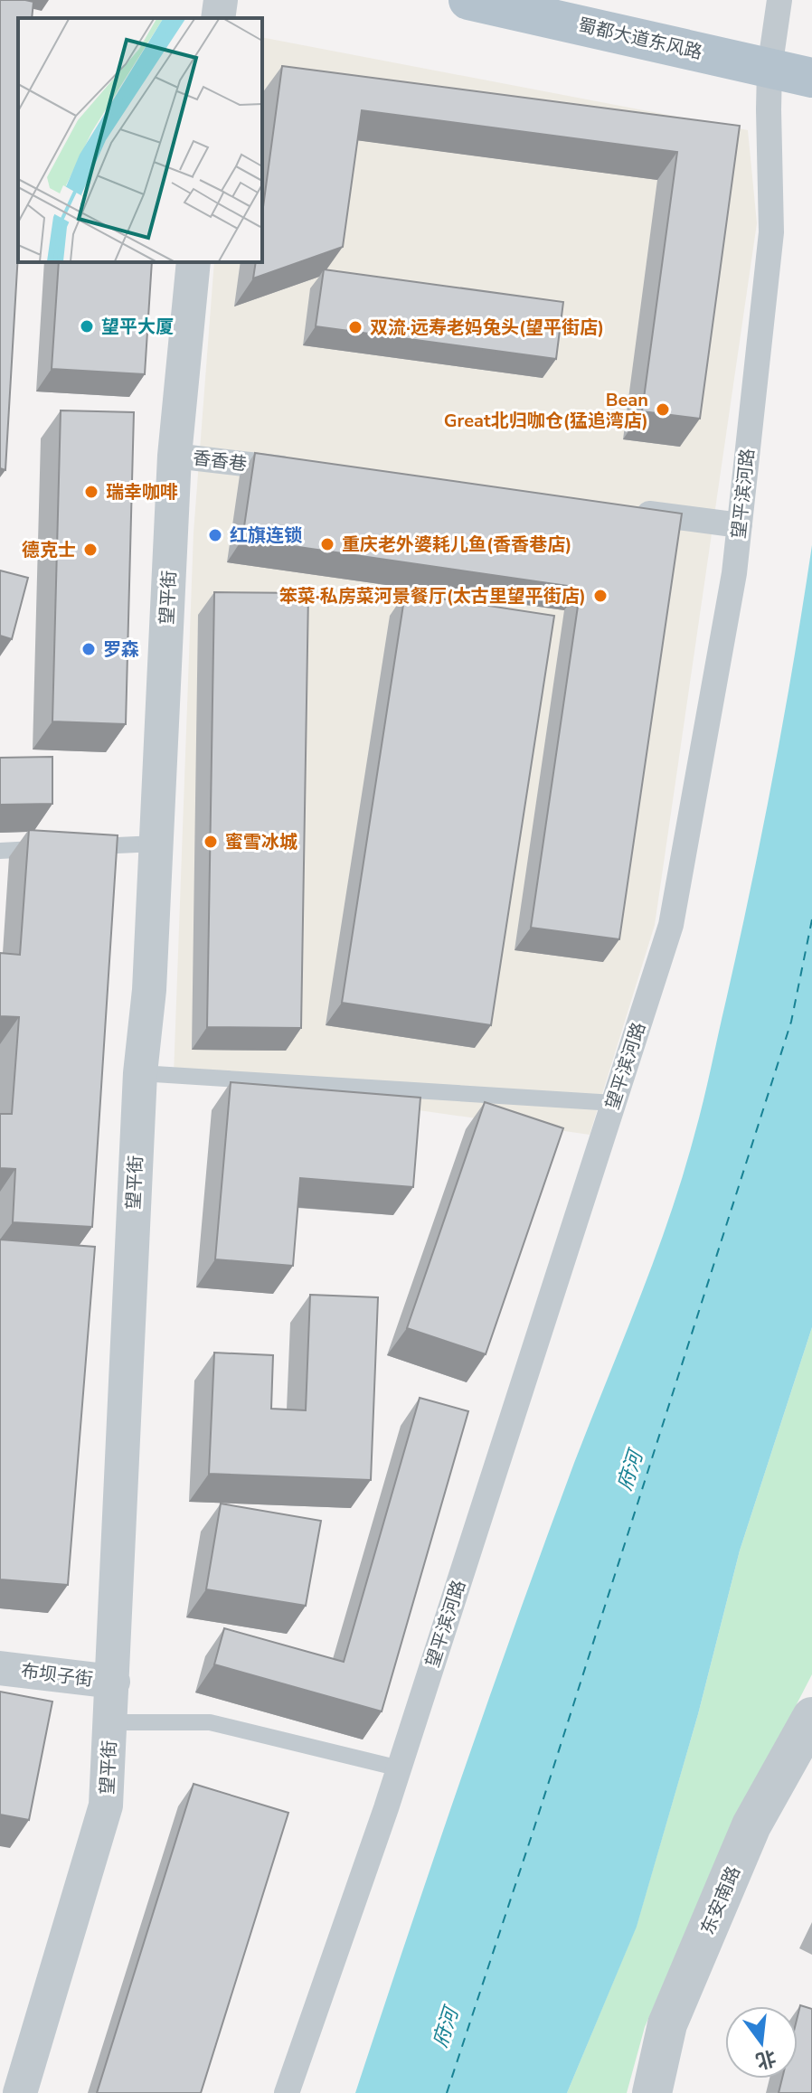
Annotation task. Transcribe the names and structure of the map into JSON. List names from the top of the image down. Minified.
{"streets":{"main road":["蜀都大道东风路"],"street":["香香巷","望平滨河路","望平街","布坝子街","东安南路"]},"crossings":[["蜀都大道东风路","望平滨河路"],["香香巷","望平街"],["望平街","布坝子街"]],"water":["府河"],"places":["望平大厦","双流·远寿老妈兔头(望平街店)","Bean Great北归咖仓(猛追湾店)","瑞幸咖啡","红旗连锁","重庆老外婆耗儿鱼(香香巷店)","德克士","笨菜·私房菜河景餐厅(太古里望平街店)","罗森","蜜雪冰城"],"north":"bottom"}
